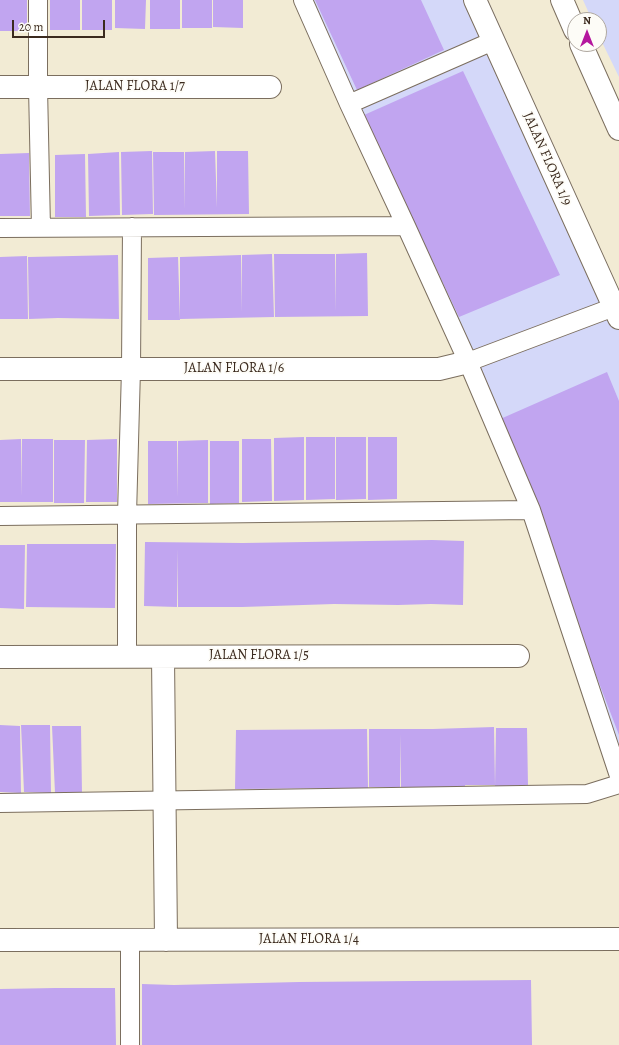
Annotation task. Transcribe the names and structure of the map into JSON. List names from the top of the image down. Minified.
{"streets":{"street":["JALAN FLORA 1/7","JALAN FLORA 1/9","JALAN FLORA 1/6","JALAN FLORA 1/5","JALAN FLORA 1/4"]},"scale_bar":"20 m","north":"top"}
